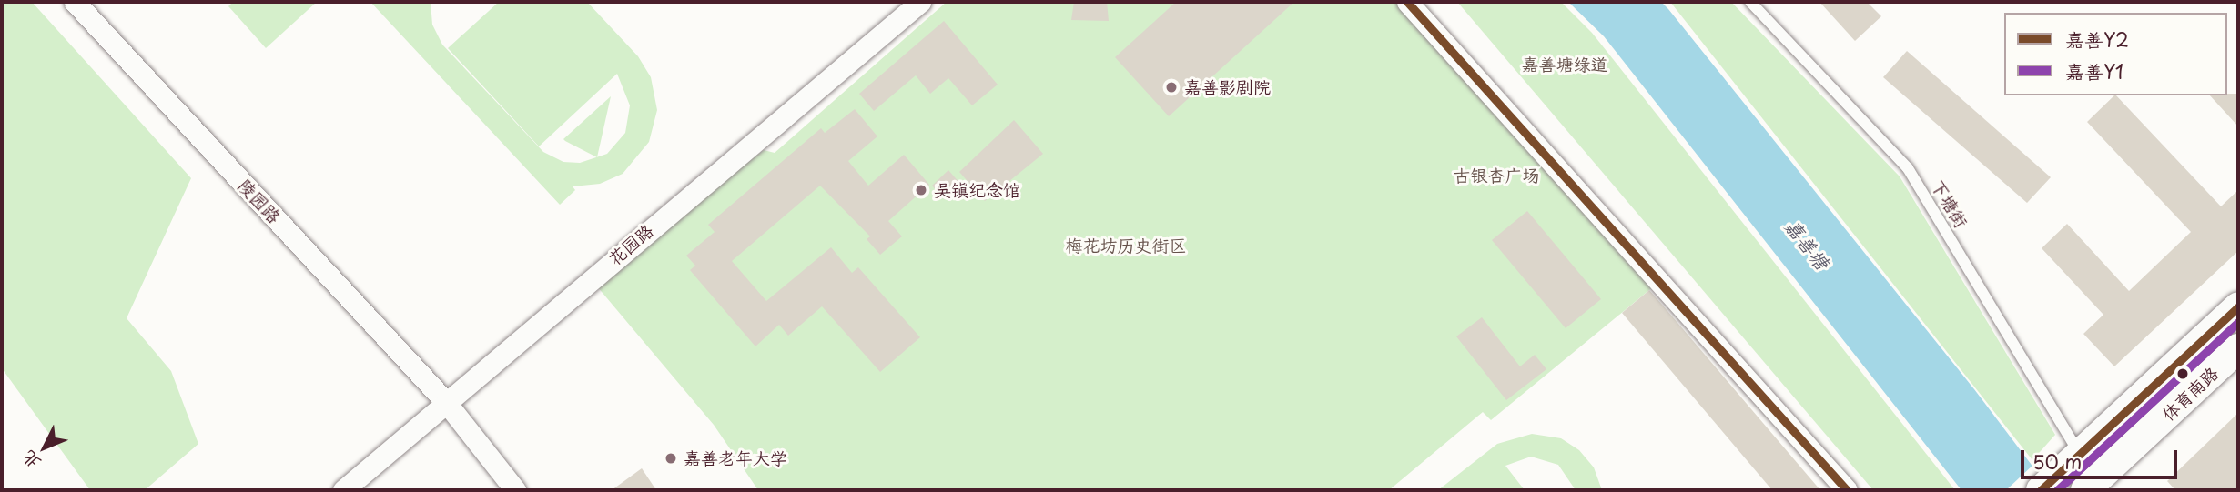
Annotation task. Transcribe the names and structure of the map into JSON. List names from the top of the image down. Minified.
{"streets":{"main road":["体育南路"],"street":["陵园路","花园路"],"lane":["下塘街"]},"crossings":[["陵园路","花园路"],["下塘街","体育南路"]],"water":["嘉善塘"],"parks":["嘉善塘绿道","古银杏广场","梅花坊历史街区"],"places":["嘉善影剧院","吴镇纪念馆","嘉善老年大学"],"lines":["transit line 嘉善Y2","transit line 嘉善Y1"],"legend":["嘉善Y2","嘉善Y1"],"scale_bar":"50 m","north":"bottom left"}
